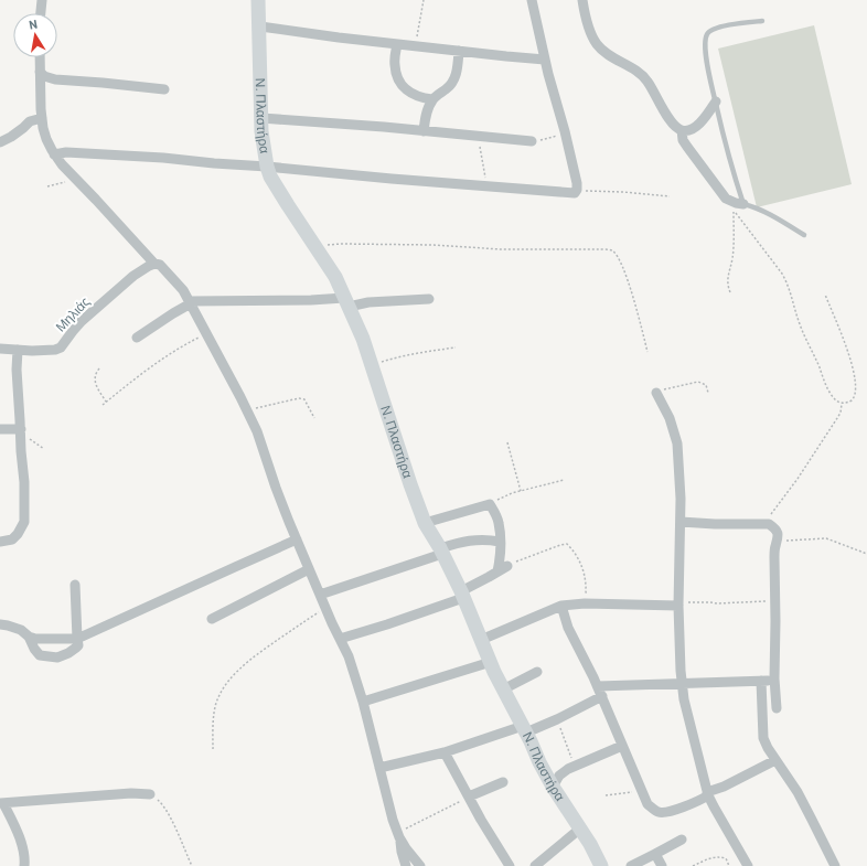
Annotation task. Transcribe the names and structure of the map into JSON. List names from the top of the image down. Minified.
{"streets":{"street":["Ν. Πλαστήρα","Μηλιάς"]},"north":"top"}
